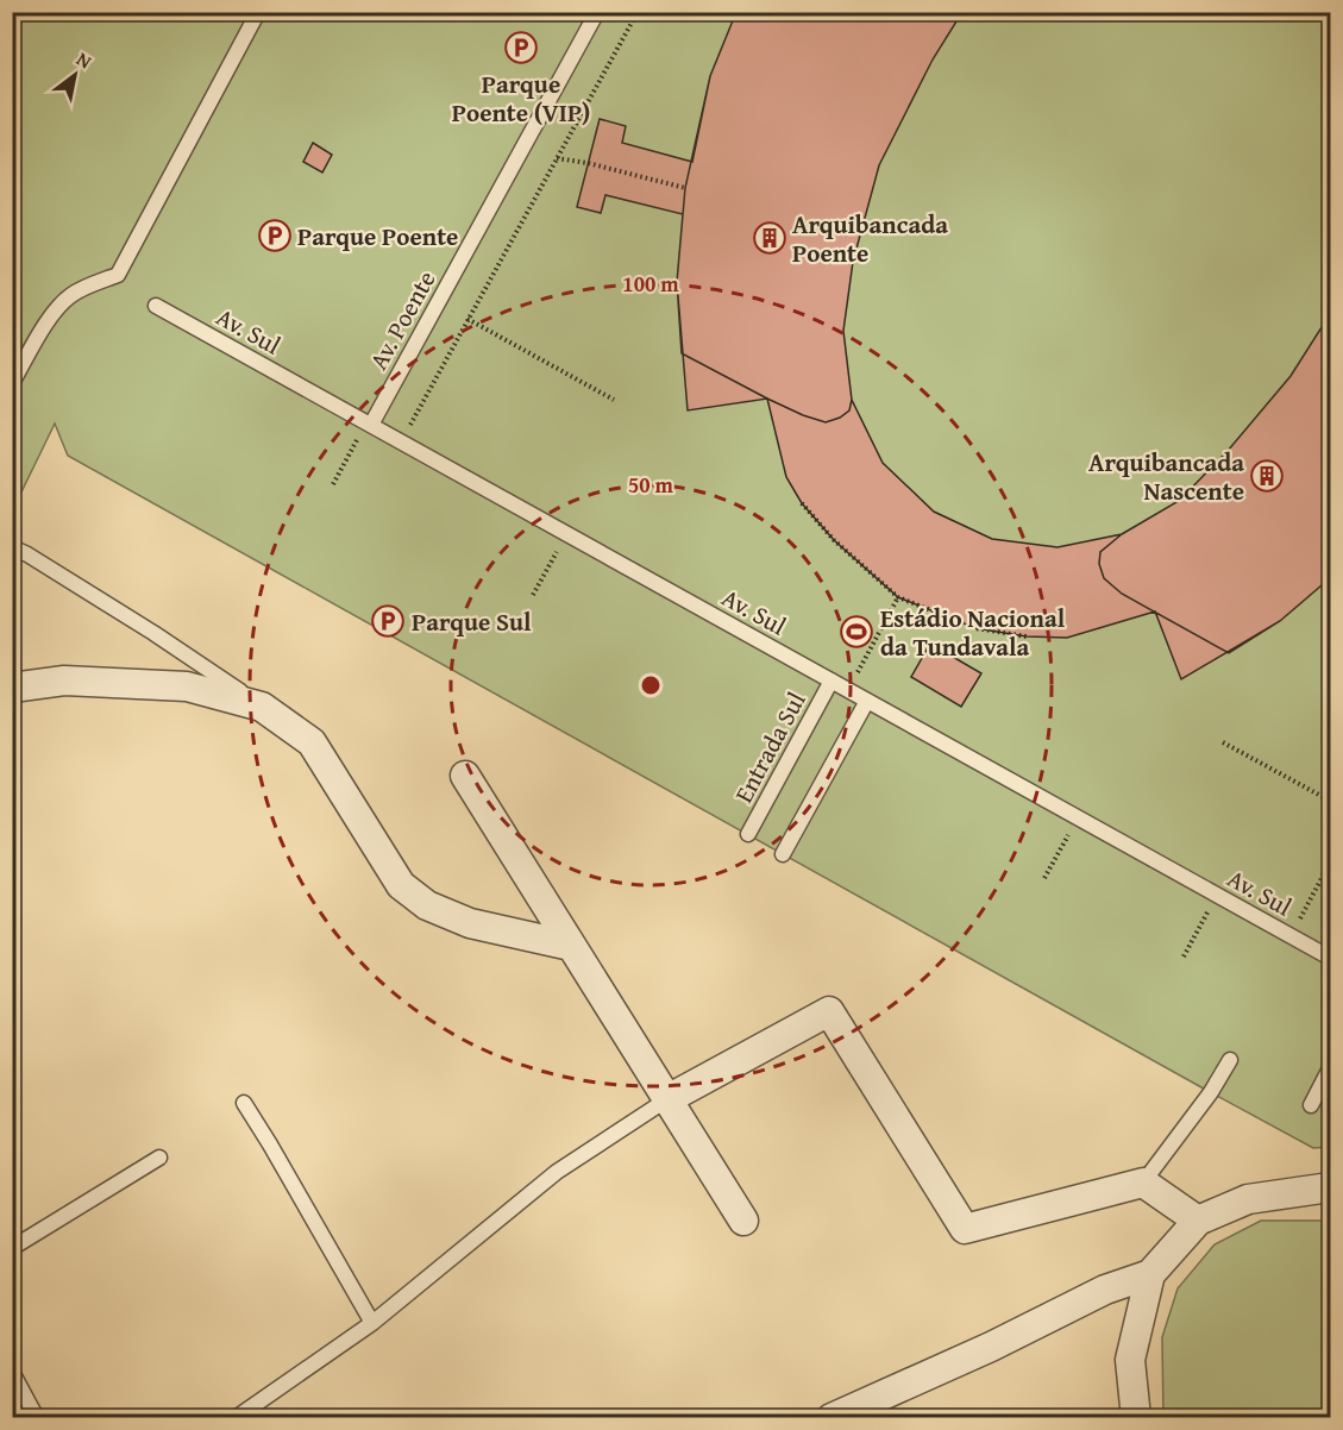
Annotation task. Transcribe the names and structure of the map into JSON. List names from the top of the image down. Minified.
{"streets":{"lane":["Av. Poente","Av. Sul","Entrada Sul"]},"crossings":[["Av. Poente","Av. Sul"],["Av. Sul","Entrada Sul"]],"places":{"parking":["Parque Poente (VIP)","Parque Poente","Parque Sul"],"building":["Arquibancada Poente","Arquibancada Nascente"],"sports":["Estádio Nacional da Tundavala"]},"north":"top right","rings":["100 m","50 m"]}
